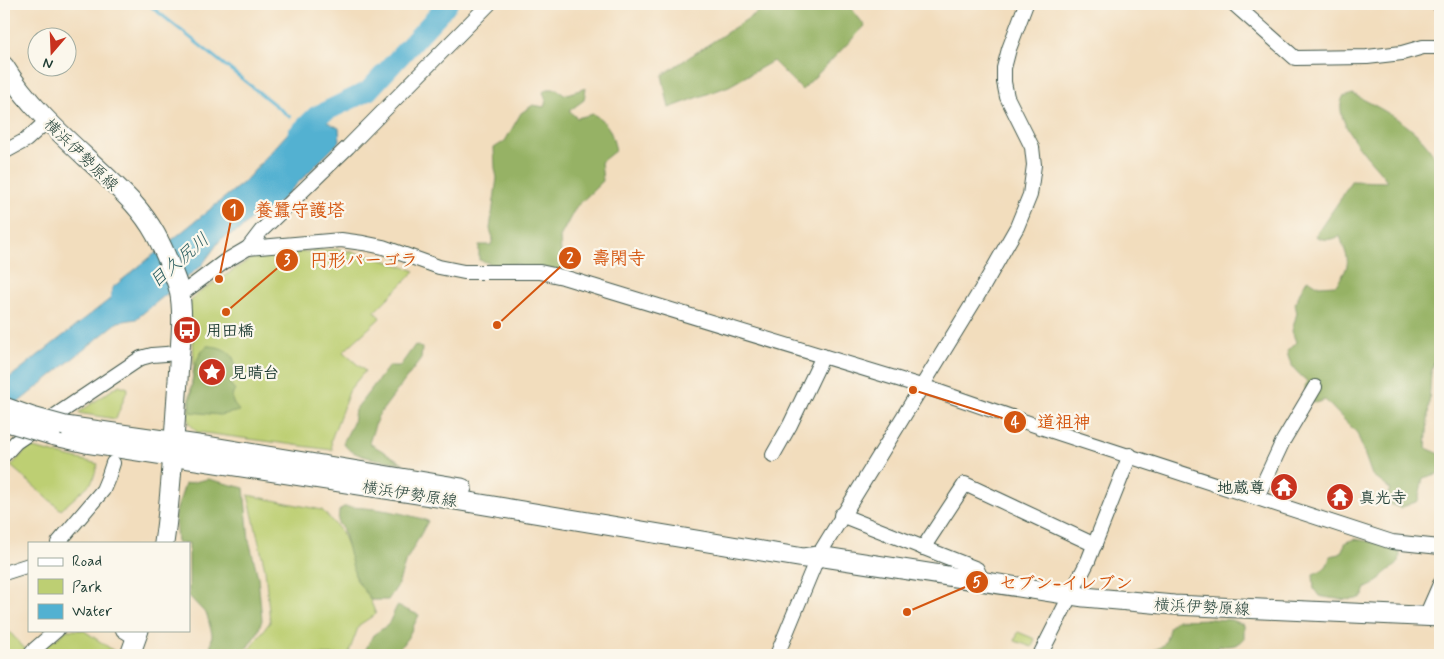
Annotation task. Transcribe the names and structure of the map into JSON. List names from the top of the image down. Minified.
{"streets":{"main road":["横浜伊勢原線"]},"water":["目久尻川"],"places":{"other":["養蠶守護塔","円形パーゴラ","壽閑寺","道祖神","セブン-イレブン"],"bus stop":["用田橋"],"place":["見晴台"],"temple":["地蔵尊","真光寺"]},"legend":["Road","Park","Water"],"north":"bottom"}
